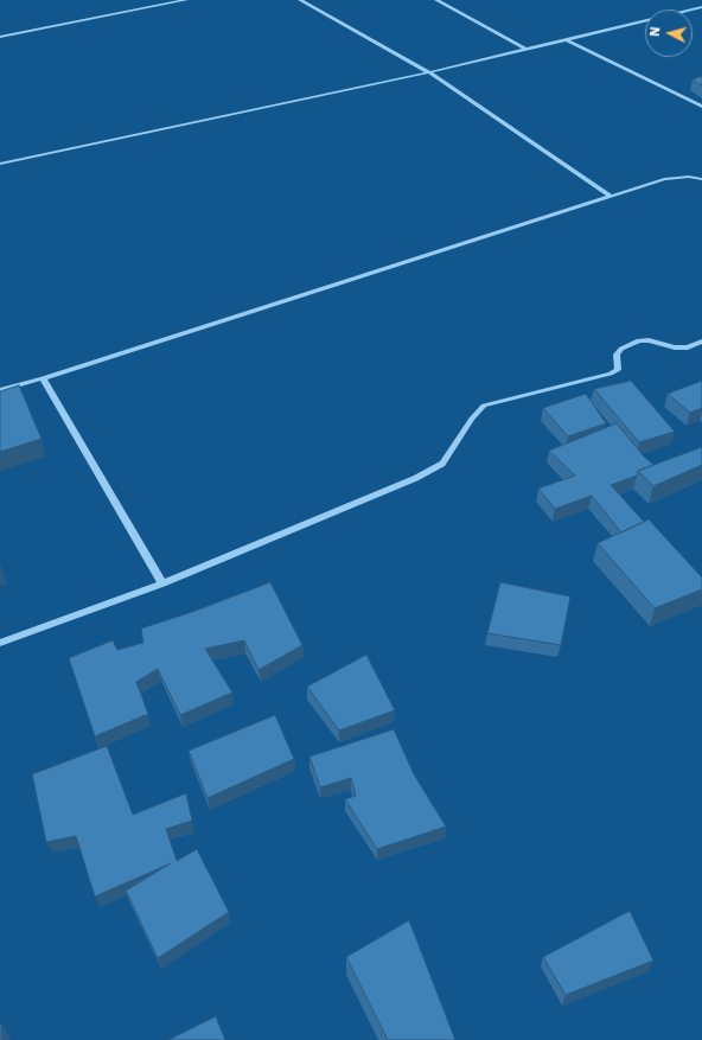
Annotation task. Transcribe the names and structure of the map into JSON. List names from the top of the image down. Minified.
{"north":"left"}
